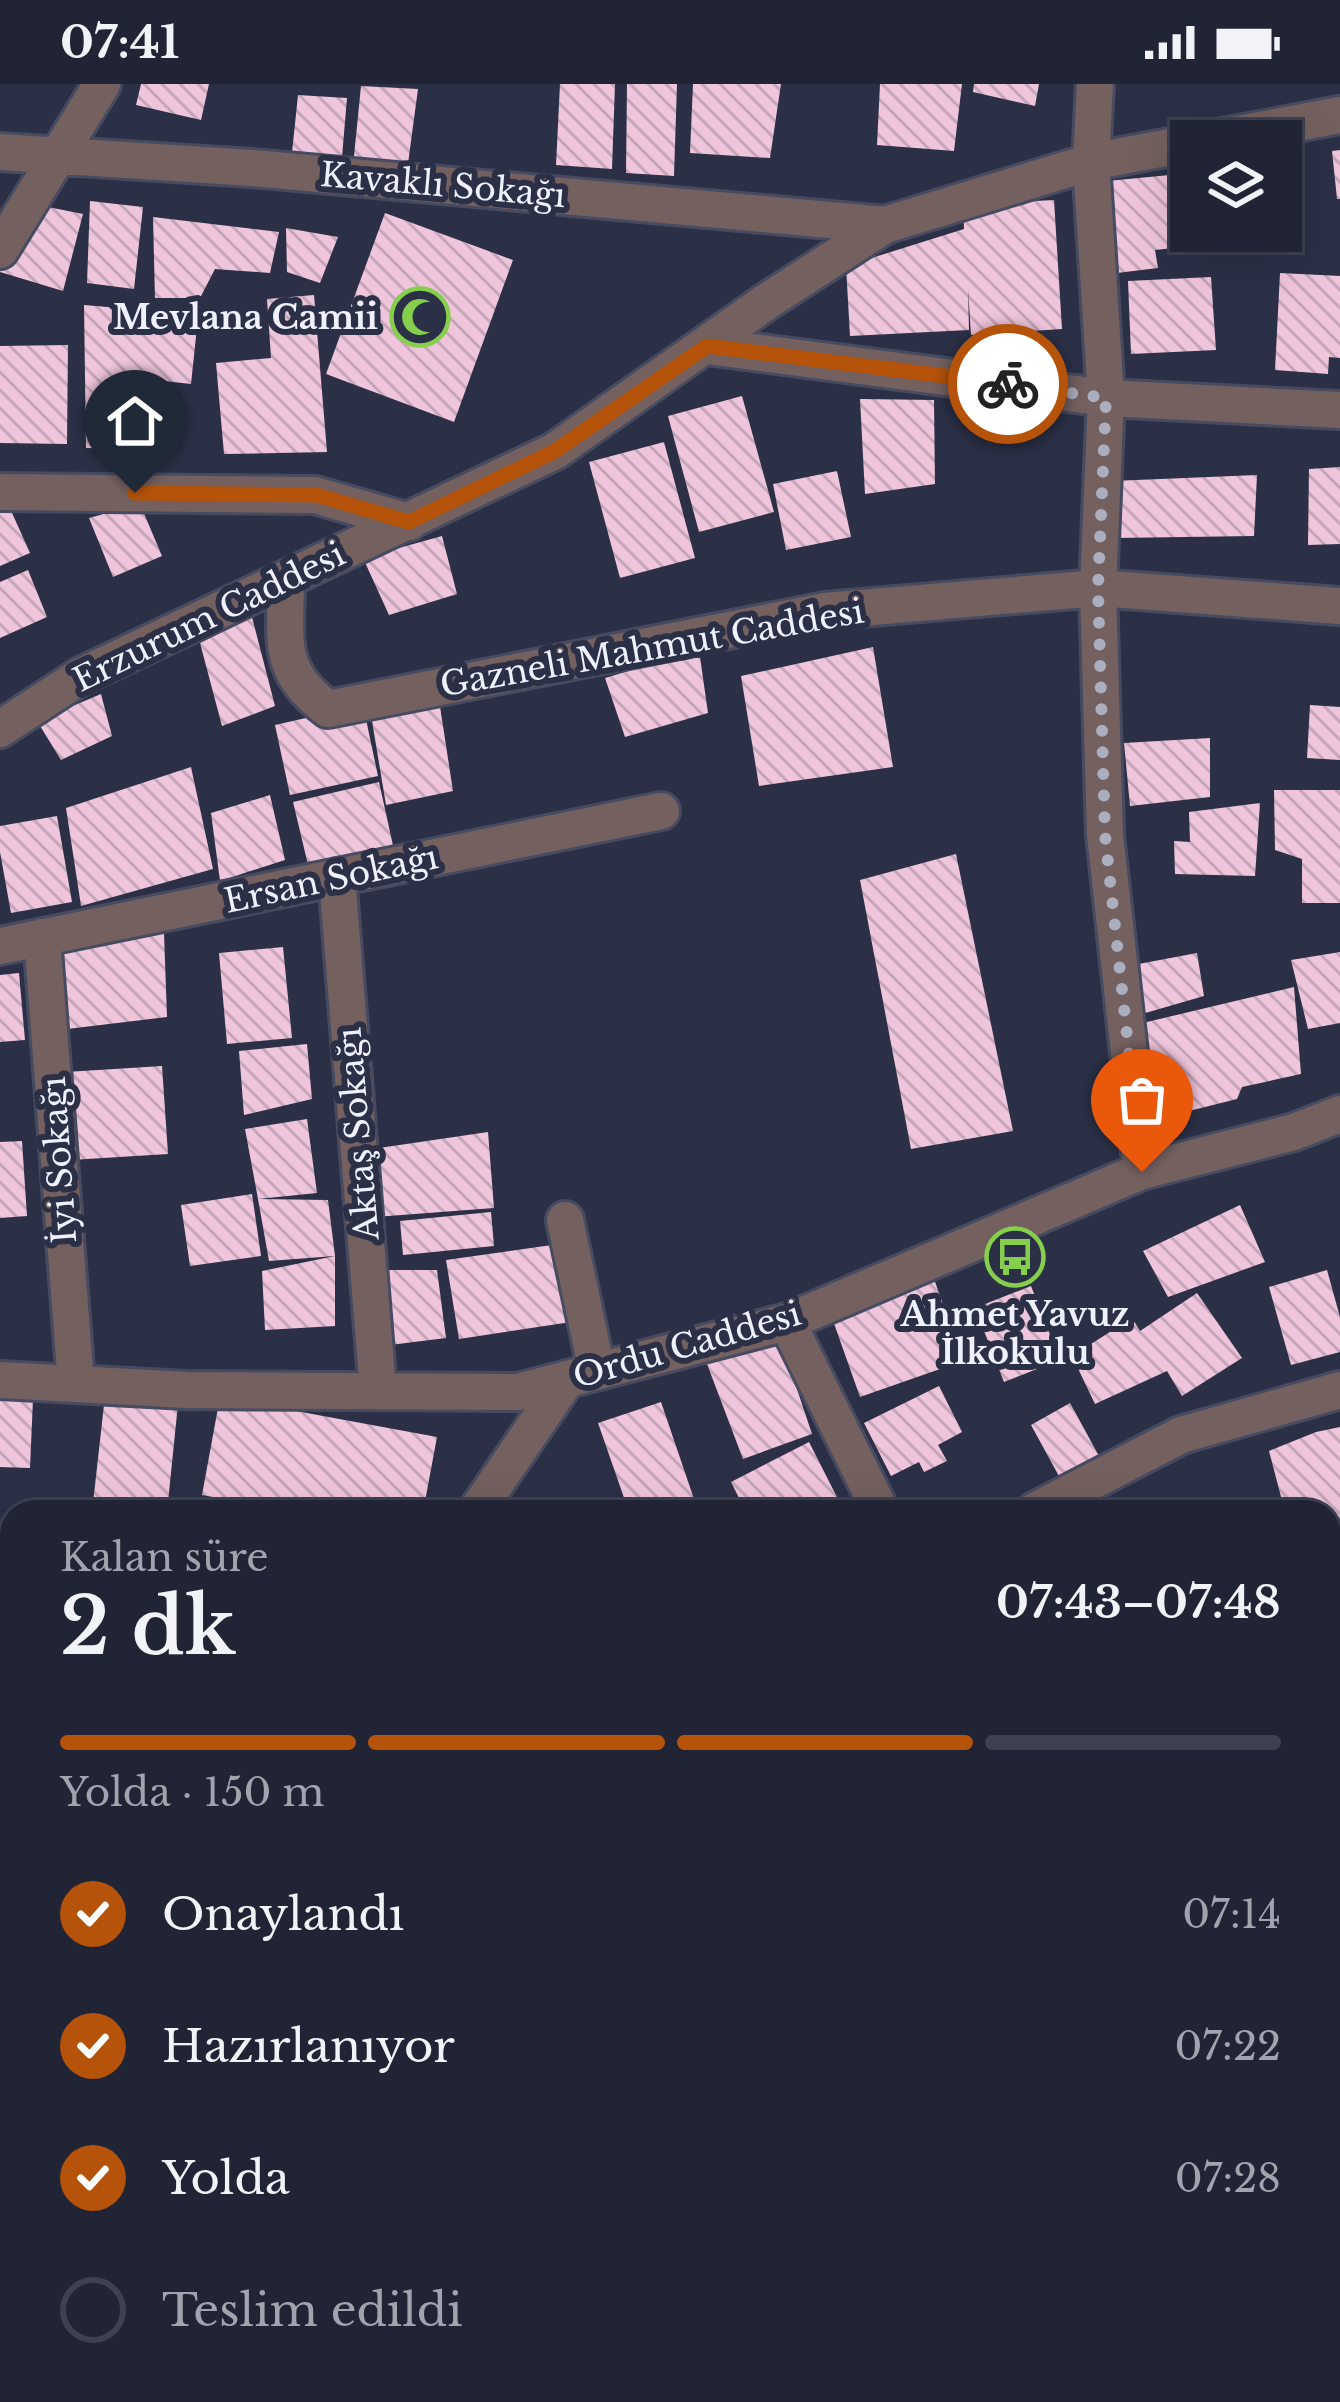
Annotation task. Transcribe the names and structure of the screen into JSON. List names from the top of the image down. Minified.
{"streets":{"street":["Kavaklı Sokağı","Erzurum Caddesi","Gazneli Mahmut Caddesi","Ersan Sokağı","Aktaş Sokağı","İyi Sokağı","Ordu Caddesi"]},"crossings":[["Kavaklı Sokağı","Erzurum Caddesi"],["Erzurum Caddesi","Gazneli Mahmut Caddesi"],["Ersan Sokağı","Aktaş Sokağı"],["Ersan Sokağı","İyi Sokağı"],["Aktaş Sokağı","Ordu Caddesi"],["İyi Sokağı","Ordu Caddesi"]],"places":{"mosque":["Mevlana Camii"],"bus stop":["Ahmet Yavuz İlkokulu"]},"page":{"status":"07:41","heading":["2 dk","Kalan süre","07:43–07:48"],"bar":"Yolda · 150 m","list":[["Onaylandı","07:14"],["Hazırlanıyor","07:22"],["Yolda","07:28"],"Teslim edildi"]}}
